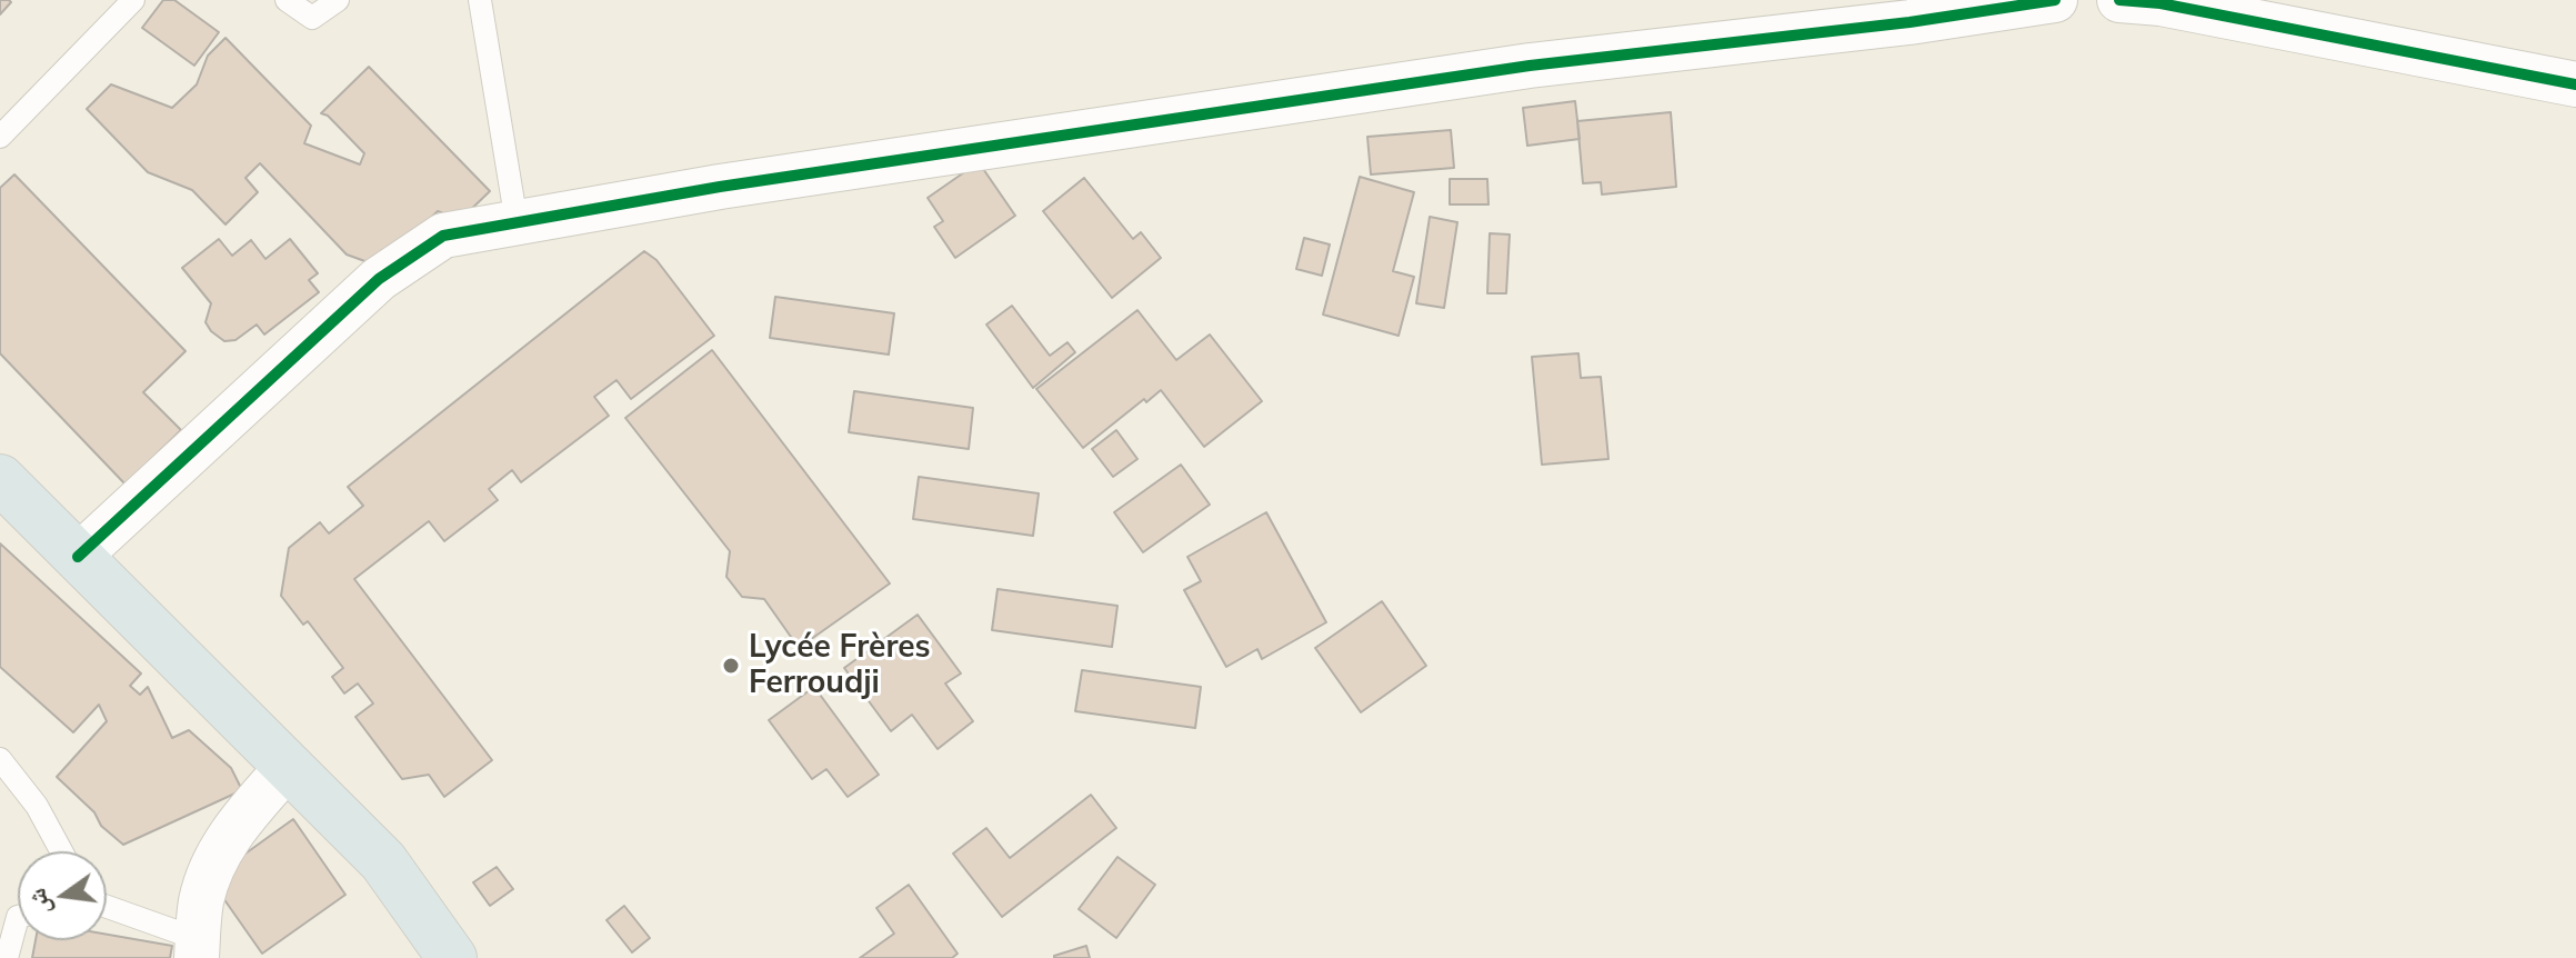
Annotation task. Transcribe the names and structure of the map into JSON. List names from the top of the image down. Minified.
{"places":["Lycée Frères Ferroudji"],"north":"left"}
